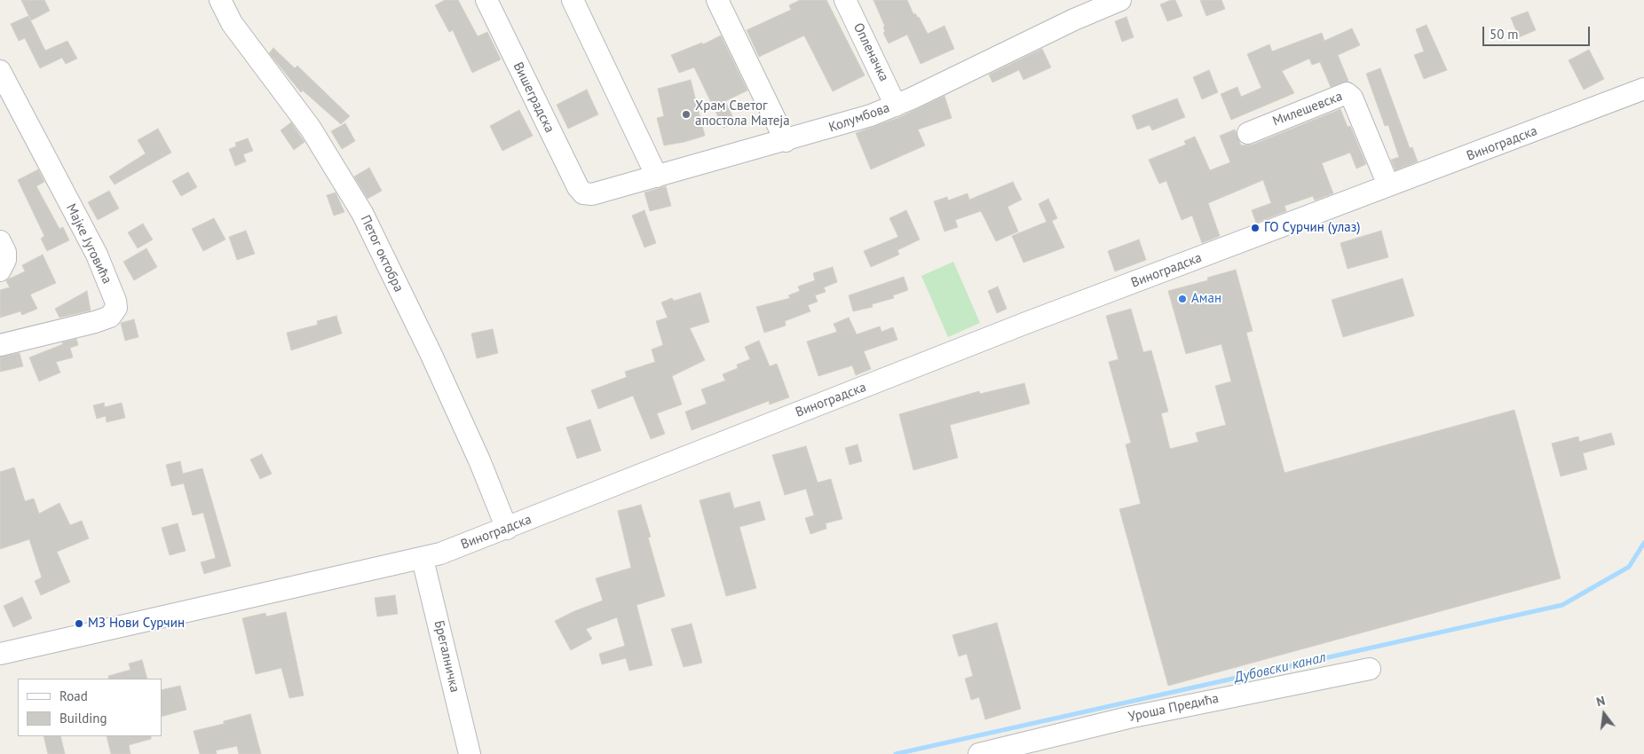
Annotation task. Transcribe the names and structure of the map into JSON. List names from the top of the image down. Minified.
{"streets":{"street":["Опленачка","Вишеградска","Милешевска","Колумбова","Виноградска","Мајке Југовића","Петог октобра","Брегалничка","Уроша Предића"]},"crossings":[["Опленачка","Колумбова"],["Вишеградска","Колумбова"],["Милешевска","Виноградска"],["Виноградска","Петог октобра"],["Виноградска","Брегалничка"]],"water":["Дубовски канал"],"places":["Храм Светог апостола Матеја","ГО Сурчин (улаз)","Аман","МЗ Нови Сурчин"],"legend":["Road","Building"],"scale_bar":"50 m","north":"top"}
